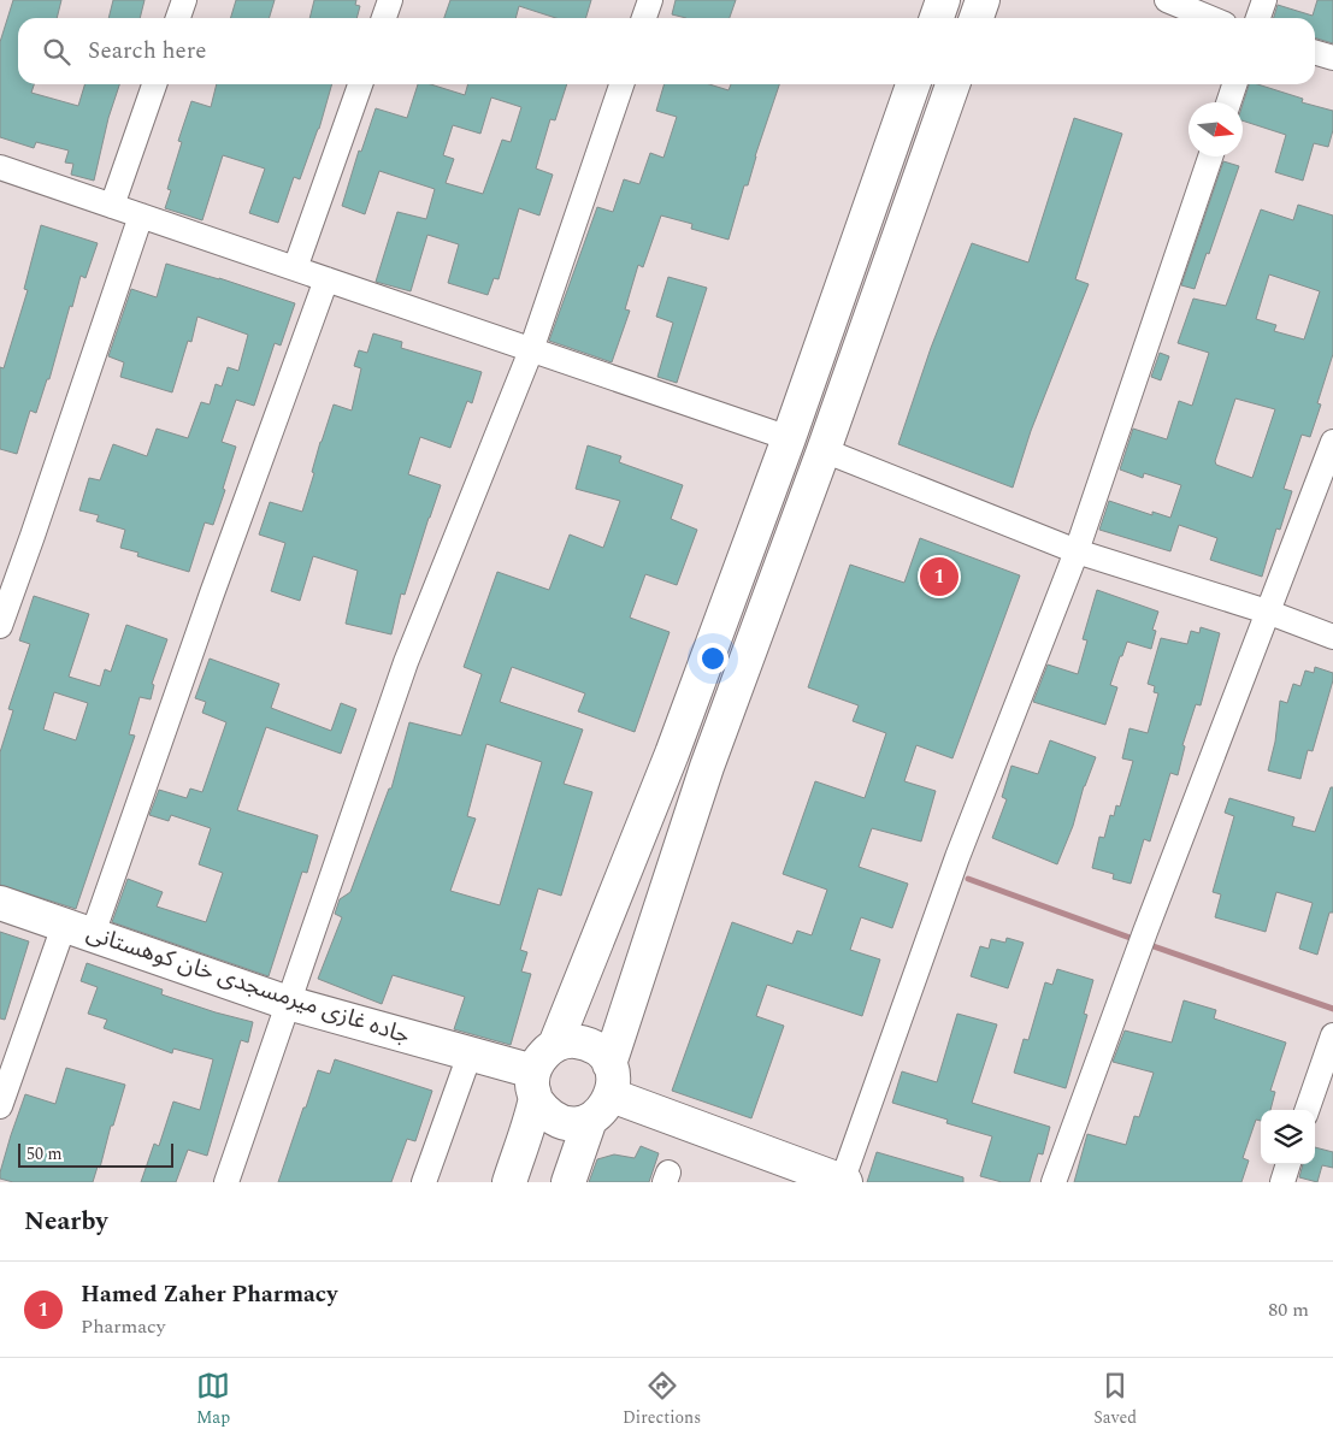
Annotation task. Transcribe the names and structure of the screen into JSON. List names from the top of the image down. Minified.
{"streets":{"main road":["جاده غازی میرمسجدی خان کوهستانی"]},"scale_bar":"50 m","north":"right","page":{"search":"Search here","pins":"1","scale":"50 m","heading":"Nearby","list":[{"mark":"1","name":"Hamed Zaher Pharmacy","note":"Pharmacy","value":"80 m"}],"nav":["Map","Directions","Saved"]}}
